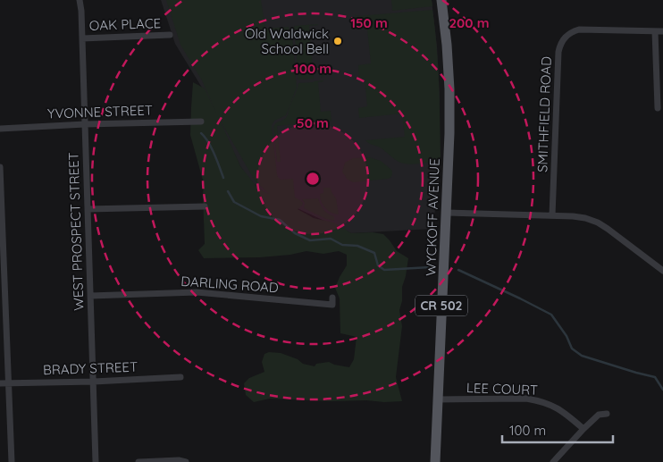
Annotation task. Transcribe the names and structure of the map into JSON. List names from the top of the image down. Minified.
{"streets":{"main road":["WYCKOFF AVENUE","CR 502"],"street":["OAK PLACE","YVONNE STREET","SMITHFIELD ROAD","WEST PROSPECT STREET","DARLING ROAD","BRADY STREET","LEE COURT"]},"crossings":[["OAK PLACE","WEST PROSPECT STREET"],["YVONNE STREET","WEST PROSPECT STREET"],["WYCKOFF AVENUE","LEE COURT"],["WEST PROSPECT STREET","DARLING ROAD"],["WEST PROSPECT STREET","BRADY STREET"]],"places":["Old Waldwick School Bell"],"scale_bar":"100 m","rings":["200 m","150 m","100 m","50 m"]}
